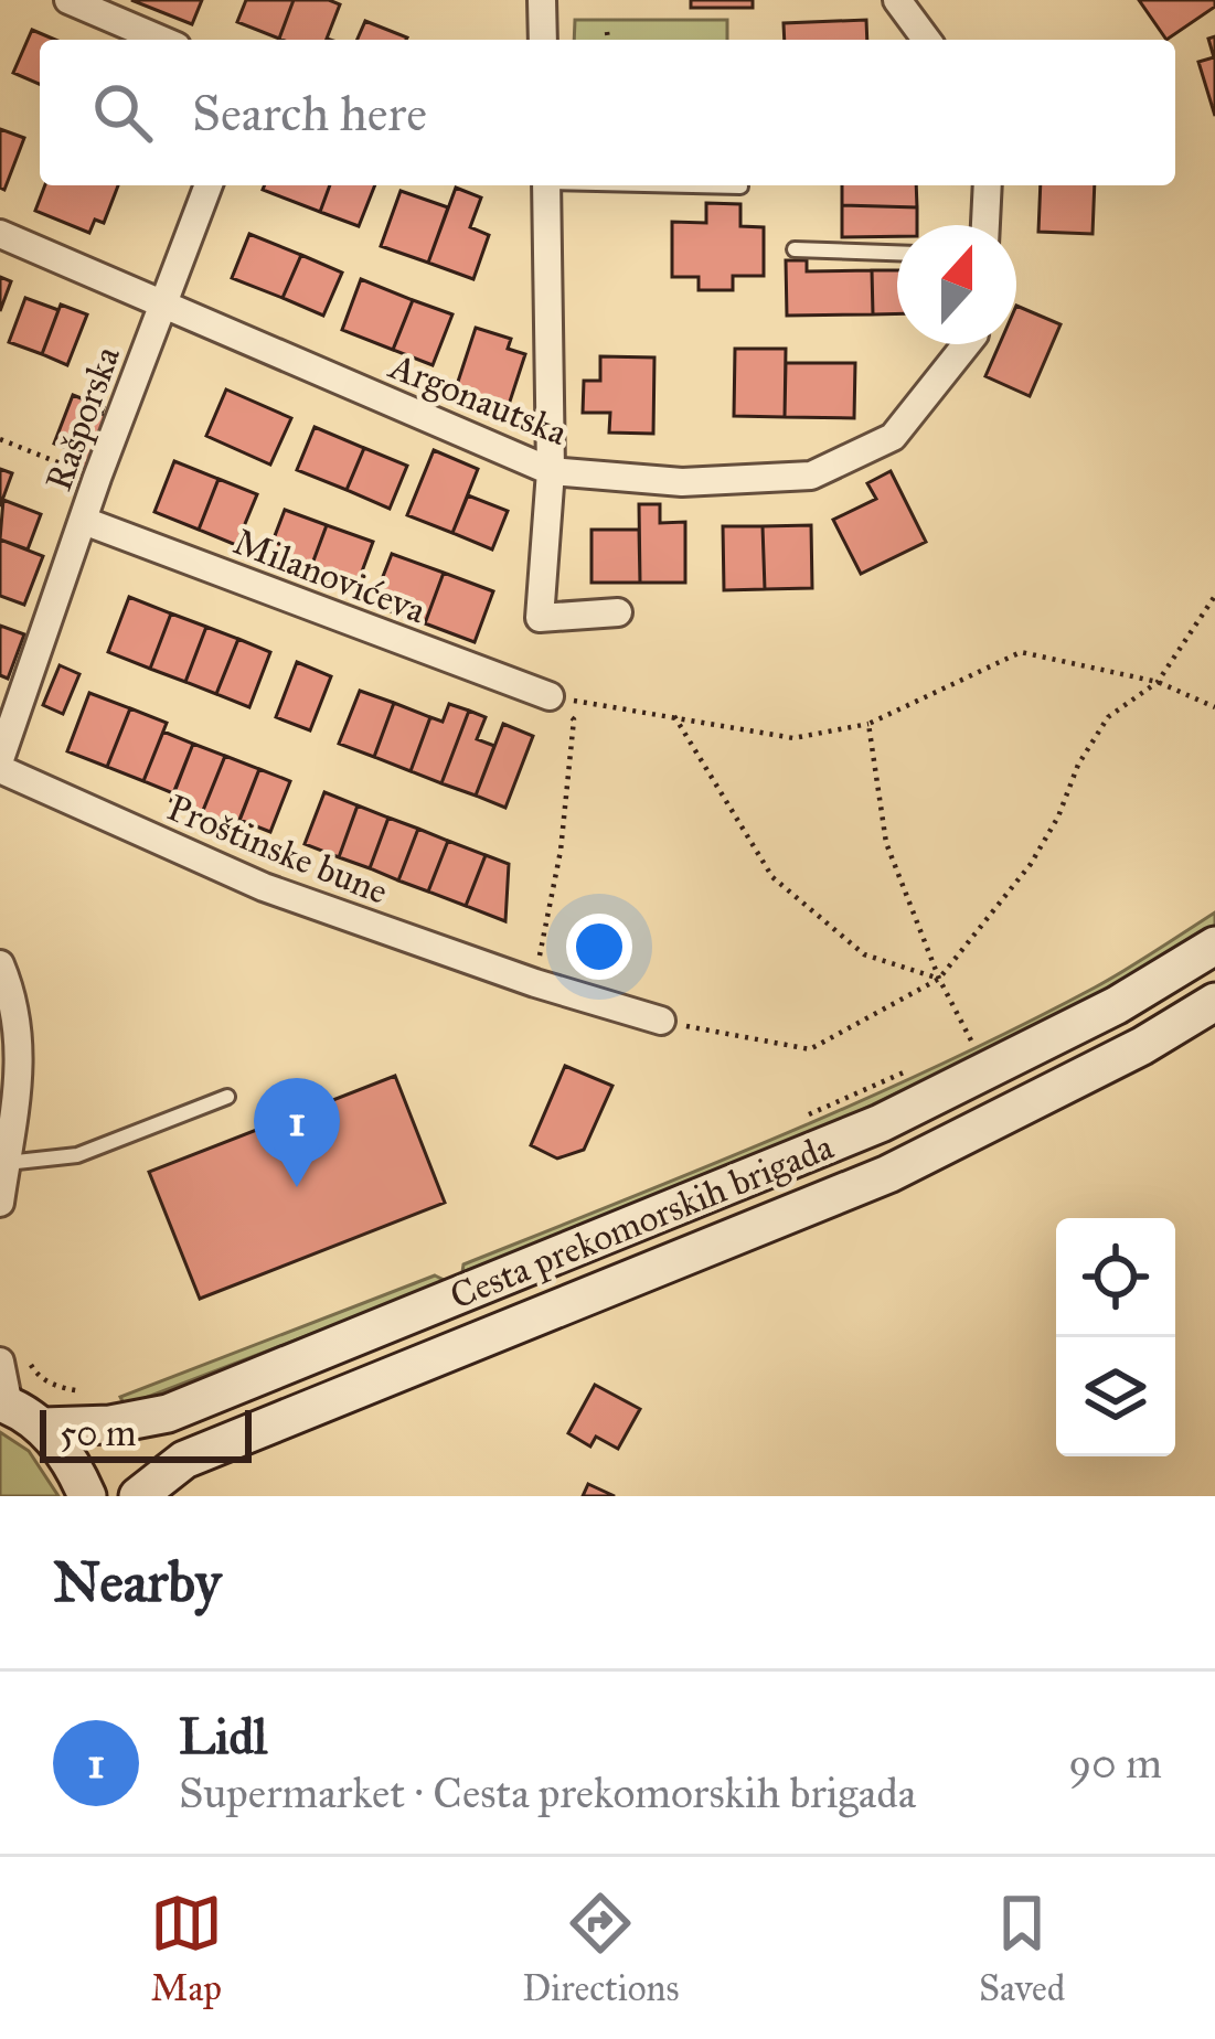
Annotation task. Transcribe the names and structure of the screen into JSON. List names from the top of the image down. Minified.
{"streets":{"main road":["Cesta prekomorskih brigada"],"street":["Argonautska","Rašporska","Milanovićeva","Proštinske bune"]},"crossings":[["Argonautska","Rašporska"],["Rašporska","Milanovićeva"],["Rašporska","Proštinske bune"]],"scale_bar":"50 m","north":"top","page":{"search":"Search here","pins":"1","scale":"50 m","heading":"Nearby","list":[{"mark":"1","name":"Lidl","note":"Supermarket · Cesta prekomorskih brigada","value":"90 m"}],"nav":["Map","Directions","Saved"]}}
